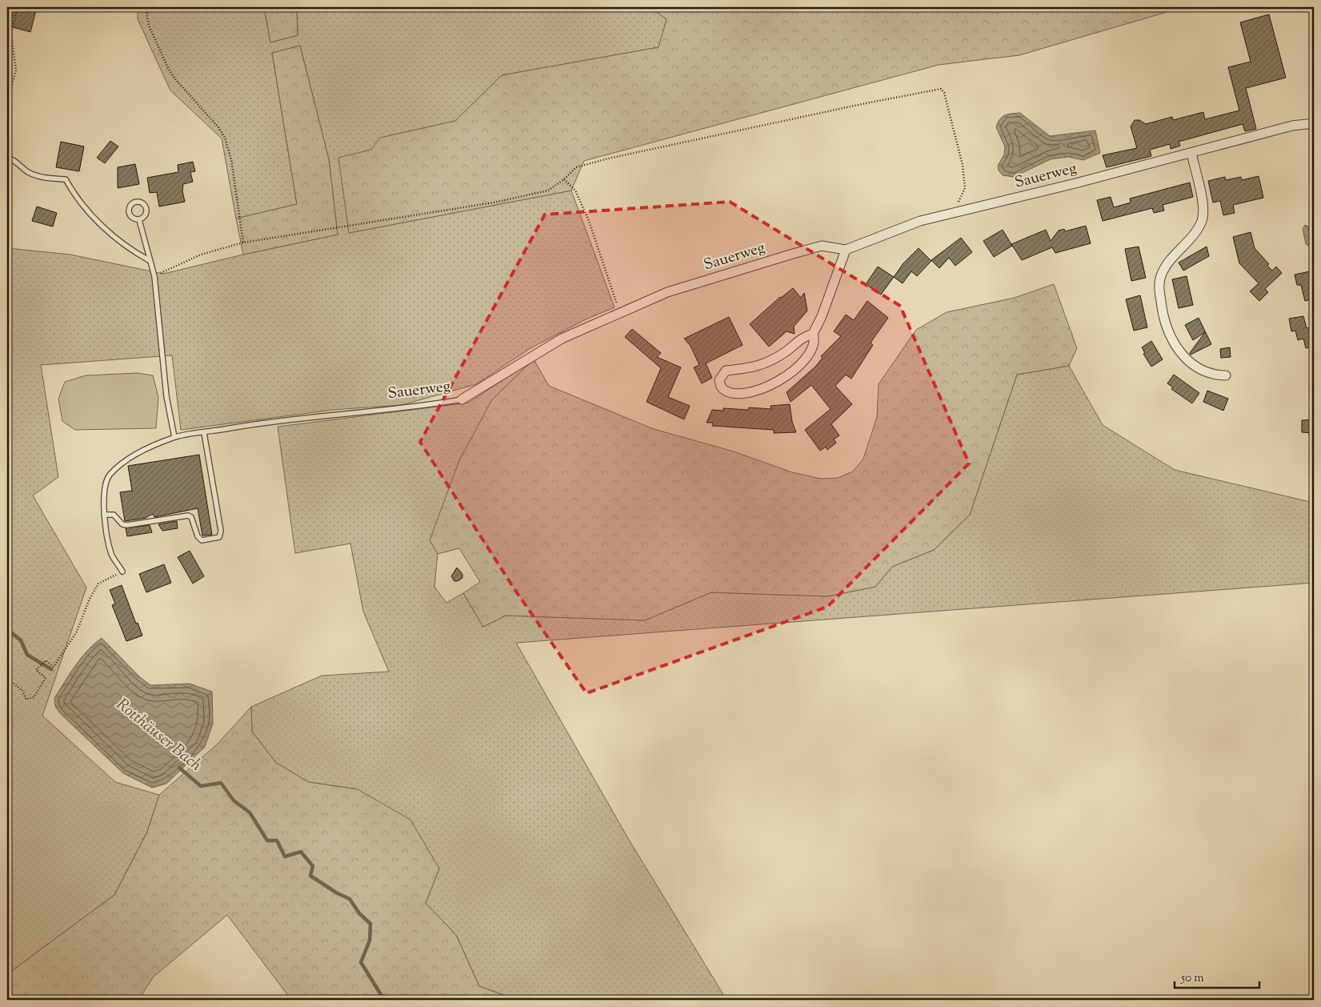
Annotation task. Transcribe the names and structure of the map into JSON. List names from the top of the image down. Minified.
{"streets":{"street":["Sauerweg"]},"water":["Rotthäuser Bach"],"scale_bar":"50 m"}
